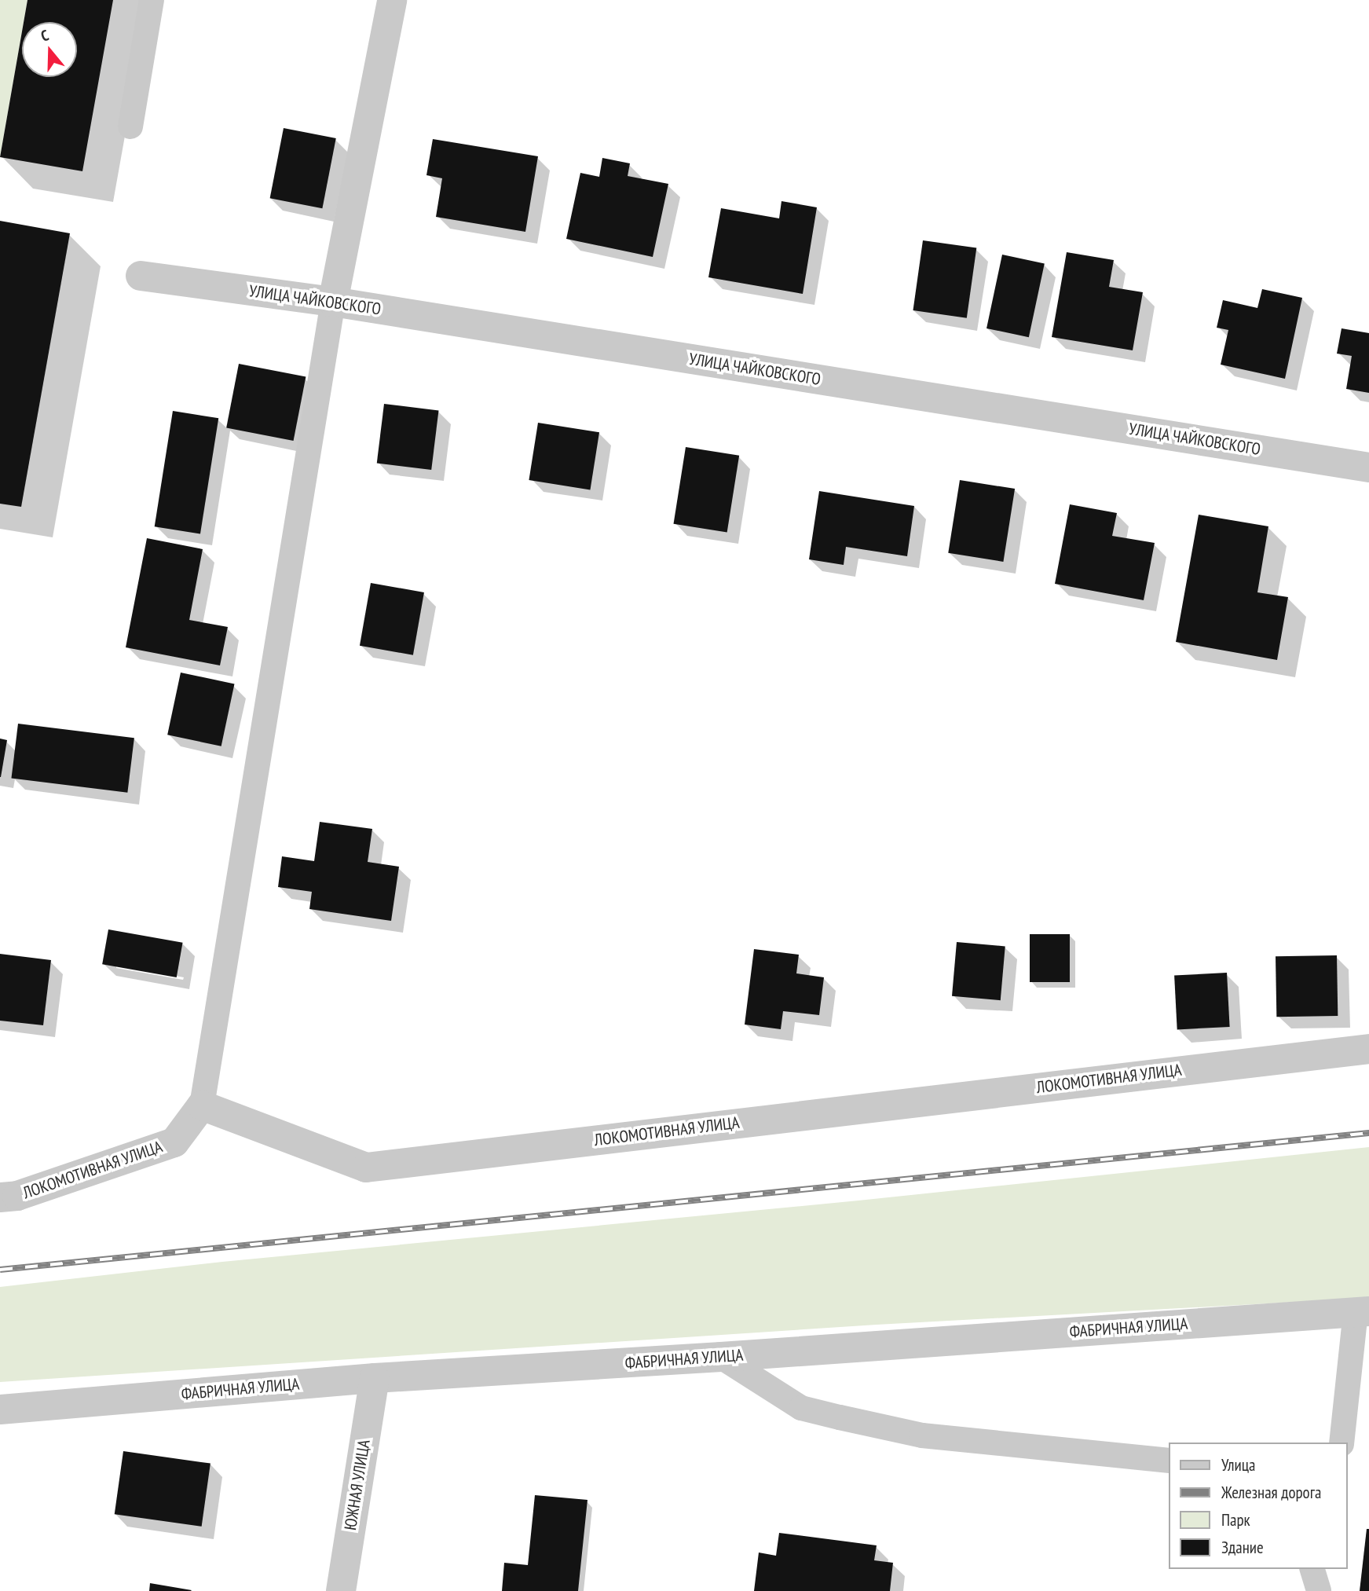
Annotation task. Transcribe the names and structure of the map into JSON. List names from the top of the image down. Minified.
{"streets":{"street":["УЛИЦА ЧАЙКОВСКОГО","ЛОКОМОТИВНАЯ УЛИЦА","ФАБРИЧНАЯ УЛИЦА","ЮЖНАЯ УЛИЦА"]},"crossings":[["ФАБРИЧНАЯ УЛИЦА","ЮЖНАЯ УЛИЦА"]],"legend":["Улица","Железная дорога","Парк","Здание"],"north":"top"}
